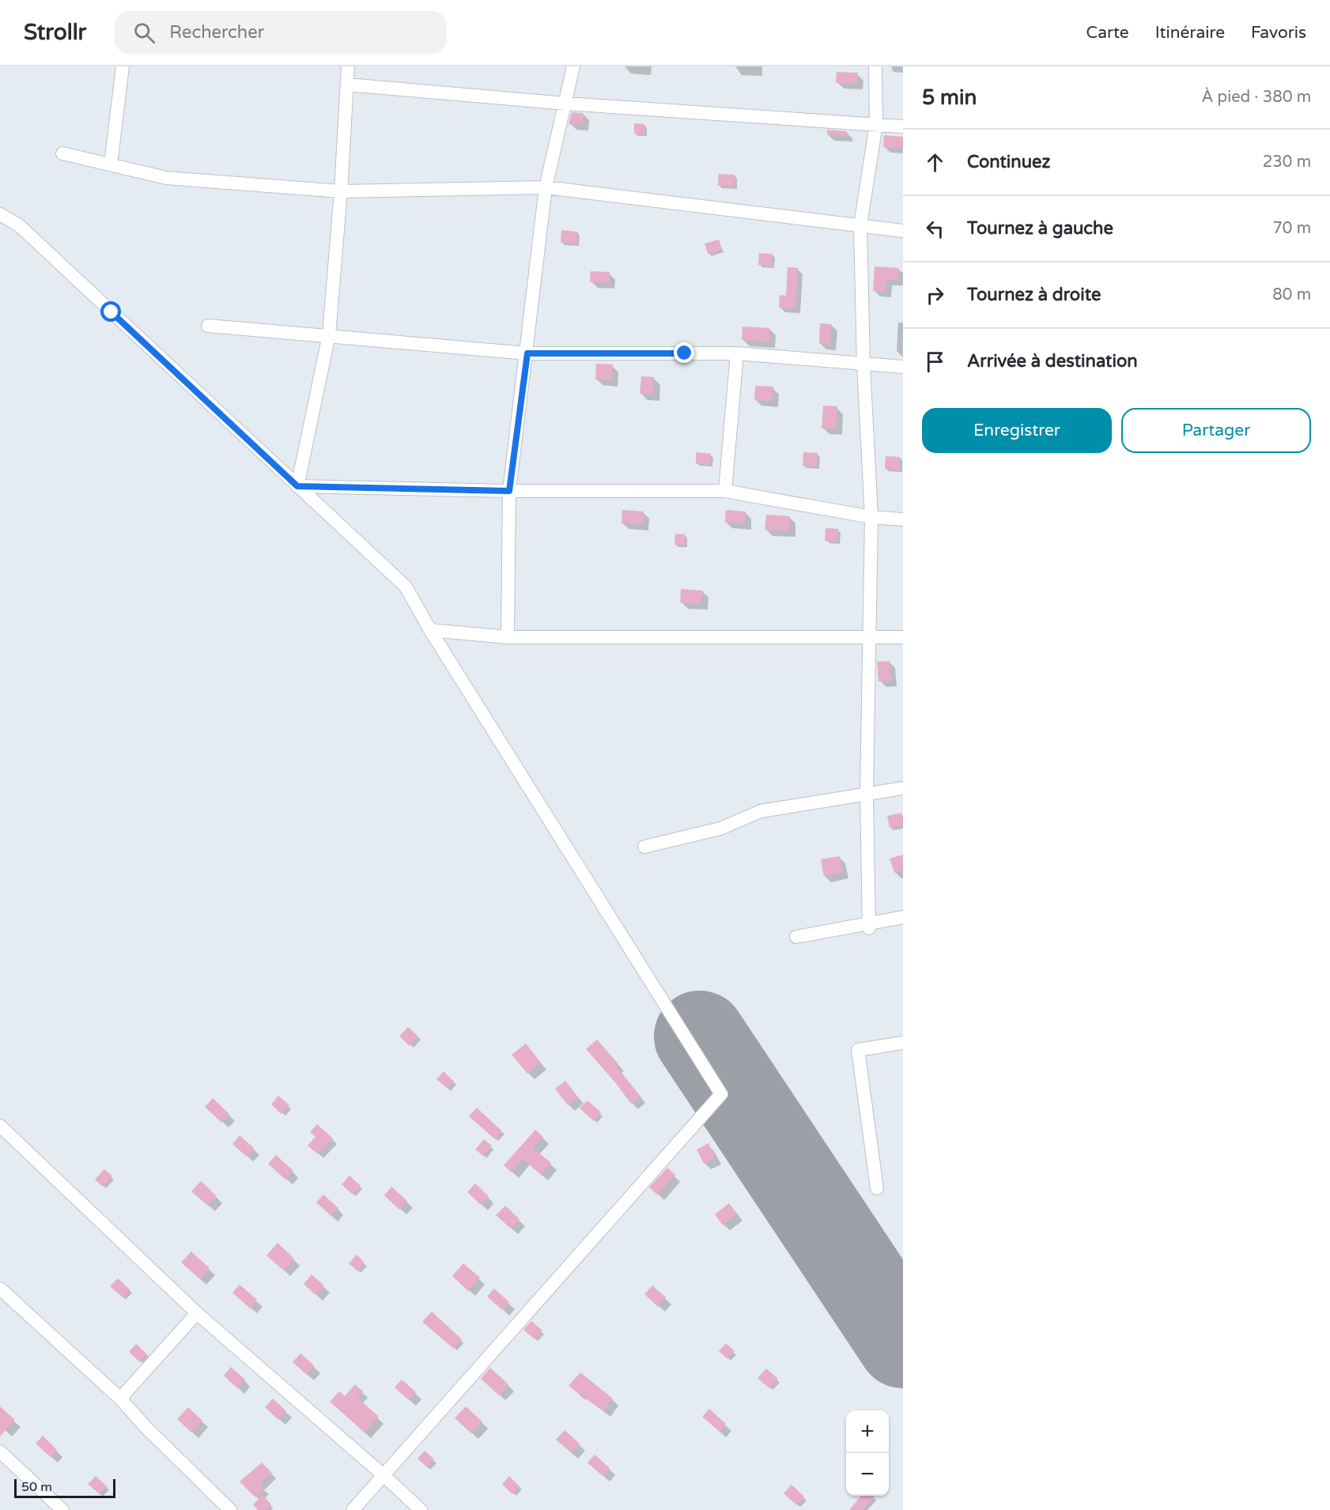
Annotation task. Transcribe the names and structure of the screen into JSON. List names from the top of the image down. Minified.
{"scale_bar":"50 m","page":{"header":"Strollr","search":"Rechercher","nav":["Carte","Itinéraire","Favoris"],"heading":["5 min","À pied · 380 m"],"list":[["Continuez","230 m"],["Tournez à gauche","70 m"],["Tournez à droite","80 m"],"Arrivée à destination"],"buttons":["Enregistrer","Partager"],"map_buttons":["+","−"],"scale":"50 m"}}
